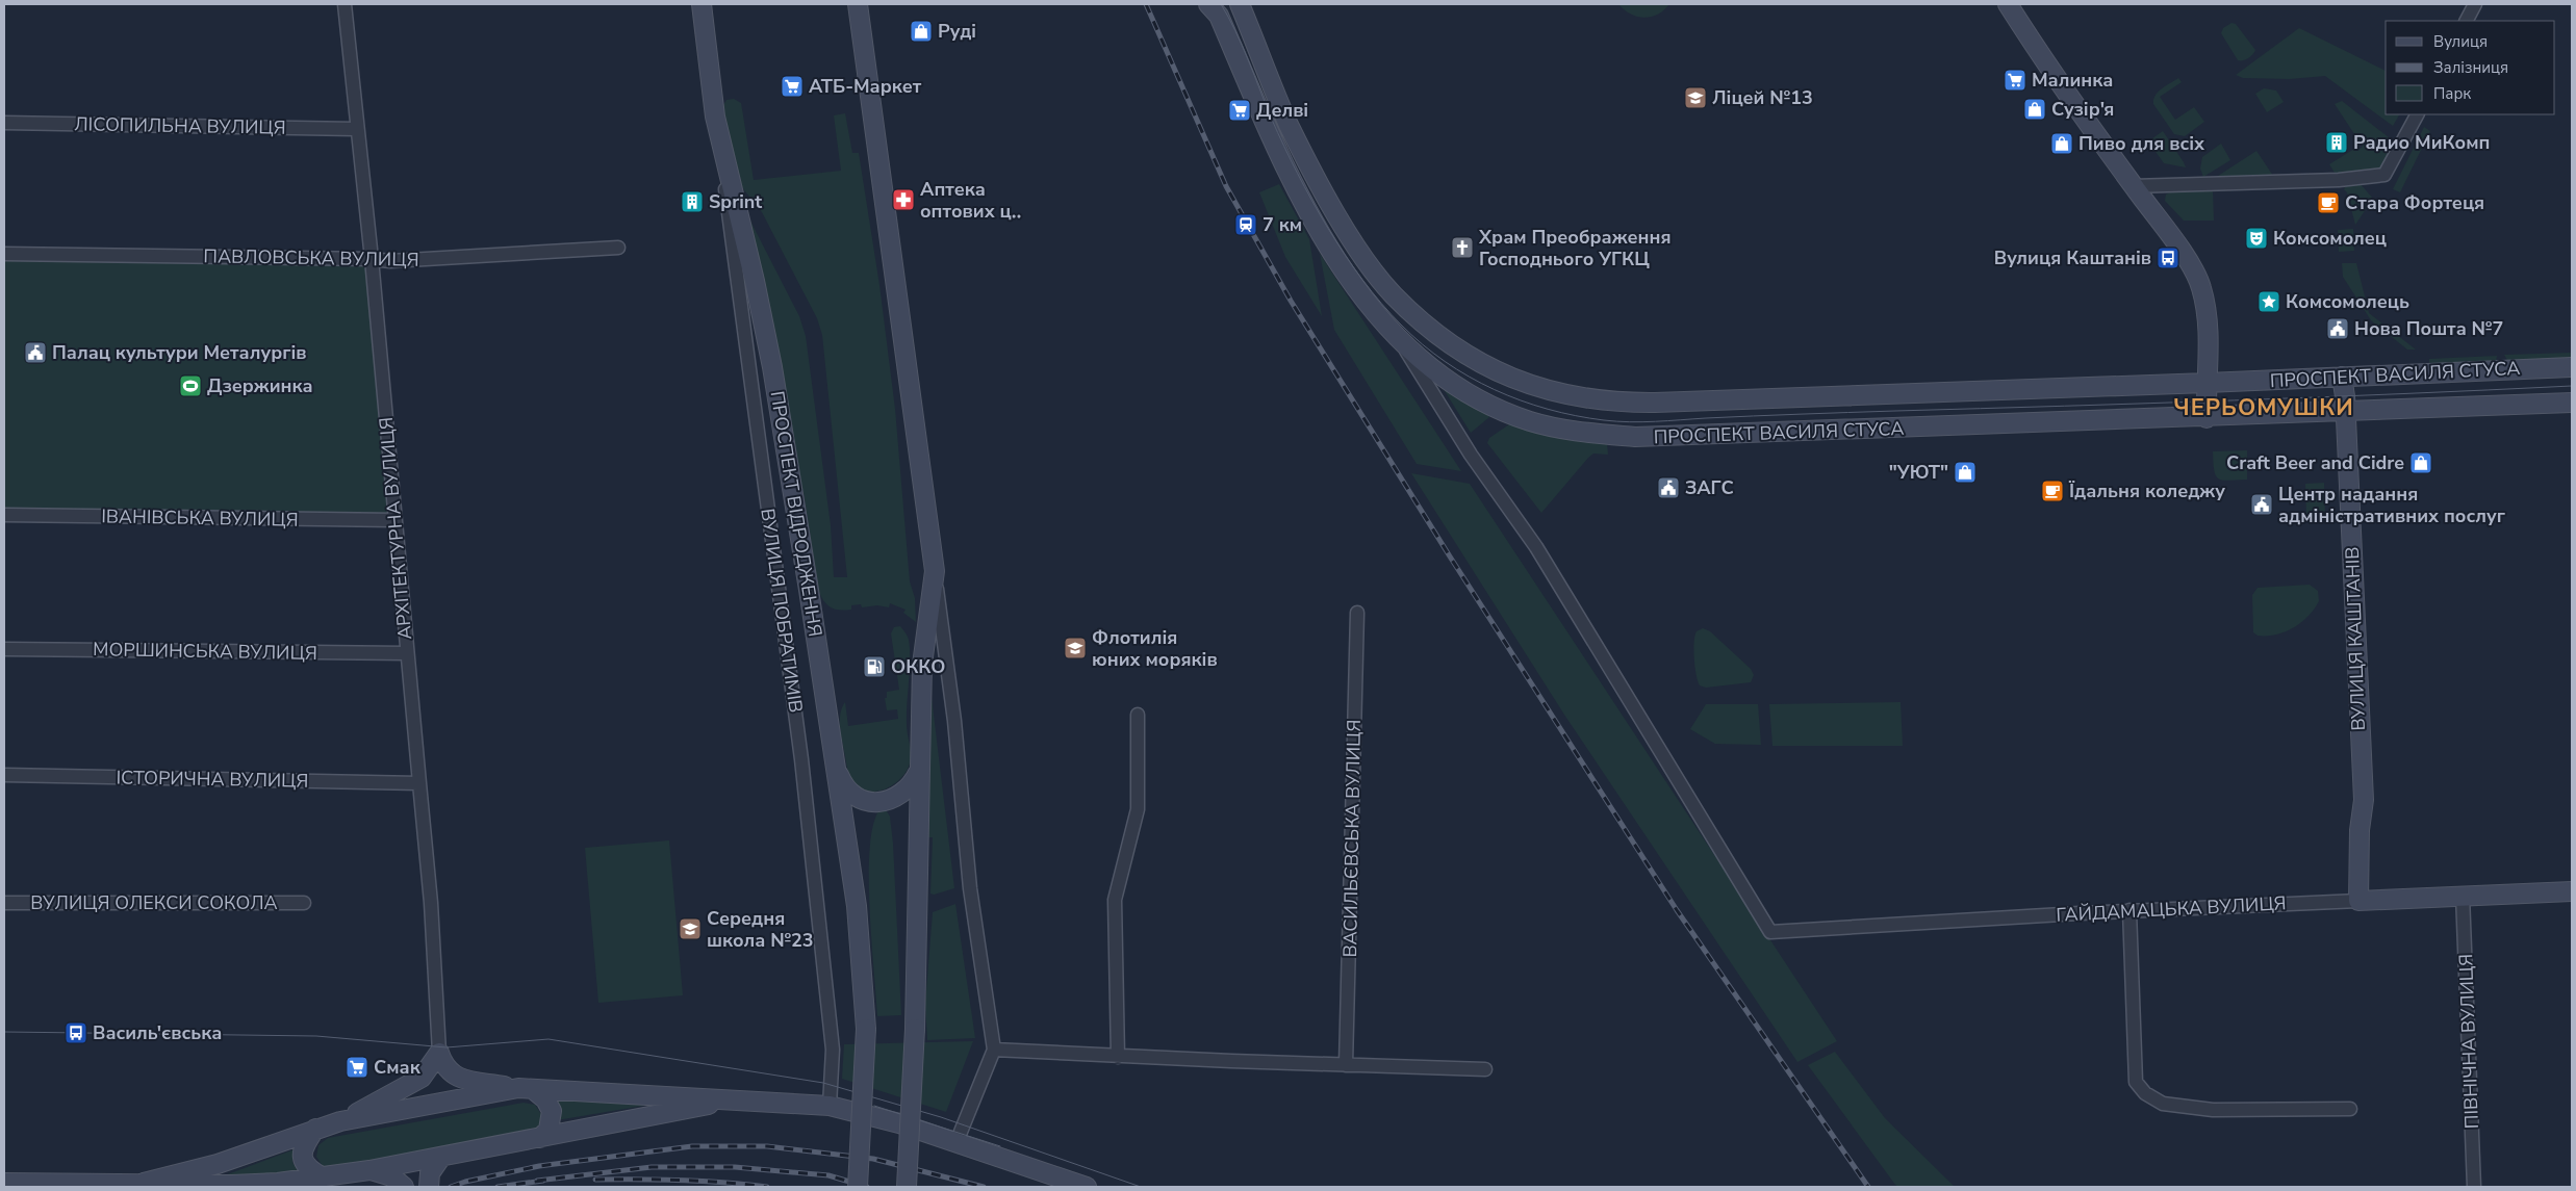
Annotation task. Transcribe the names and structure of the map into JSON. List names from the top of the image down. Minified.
{"streets":{"main road":["ПРОСПЕКТ ВАСИЛЯ СТУСА","ПРОСПЕКТ ВІДРОДЖЕННЯ","ВУЛИЦЯ КАШТАНІВ","ГАЙДАМАЦЬКА ВУЛИЦЯ"],"street":["ЛІСОПИЛЬНА ВУЛИЦЯ","ПАВЛОВСЬКА ВУЛИЦЯ","ІВАНІВСЬКА ВУЛИЦЯ","АРХІТЕКТУРНА ВУЛИЦЯ","ВУЛИЦЯ ПОБРАТИМІВ","МОРШИНСЬКА ВУЛИЦЯ","ІСТОРИЧНА ВУЛИЦЯ","ВАСИЛЬЄВСЬКА ВУЛИЦЯ","ВУЛИЦЯ ОЛЕКСИ СОКОЛА","ПІВНІЧНА ВУЛИЦЯ"]},"crossings":[["ЛІСОПИЛЬНА ВУЛИЦЯ","АРХІТЕКТУРНА ВУЛИЦЯ"],["ПАВЛОВСЬКА ВУЛИЦЯ","АРХІТЕКТУРНА ВУЛИЦЯ"],["ПРОСПЕКТ ВАСИЛЯ СТУСА","ВУЛИЦЯ КАШТАНІВ"],["ПРОСПЕКТ ВАСИЛЯ СТУСА","ГАЙДАМАЦЬКА ВУЛИЦЯ"],["ПРОСПЕКТ ВІДРОДЖЕННЯ","ВУЛИЦЯ ПОБРАТИМІВ"],["ІВАНІВСЬКА ВУЛИЦЯ","АРХІТЕКТУРНА ВУЛИЦЯ"],["АРХІТЕКТУРНА ВУЛИЦЯ","МОРШИНСЬКА ВУЛИЦЯ"],["АРХІТЕКТУРНА ВУЛИЦЯ","ІСТОРИЧНА ВУЛИЦЯ"],["ВУЛИЦЯ КАШТАНІВ","ГАЙДАМАЦЬКА ВУЛИЦЯ"],["ГАЙДАМАЦЬКА ВУЛИЦЯ","ПІВНІЧНА ВУЛИЦЯ"]],"districts":["ЧЕРЬОМУШКИ"],"places":{"shop":["Рудi","Сузір'я","Пиво для всіх","Craft Beer and Cidre","\"УЮТ\""],"supermarket":["Малинка","АТБ-Маркет","Делві","Смак"],"school or university":["Ліцей №13","Флотилія юних моряків","Середня школа №23"],"building":["Радио МиКомп","Sprint"],"pharmacy":["Аптека оптових ц‥"],"cafe":["Стара Фортеця","Їдальня коледжу"],"station":["7 км"],"theatre":["Комсомолец"],"church":["Храм Преображення Господнього УГКЦ"],"bus stop":["Вулиця Каштанів","Василь'євська"],"place":["Комсомолець"],"public building":["Нова Пошта №7","Палац культури Металургів","ЗАГС","Центр надання адміністративних послуг"],"sports":["Дзержинка"],"fuel station":["ОККО"]},"legend":["Вулиця","Залізниця","Парк"]}
